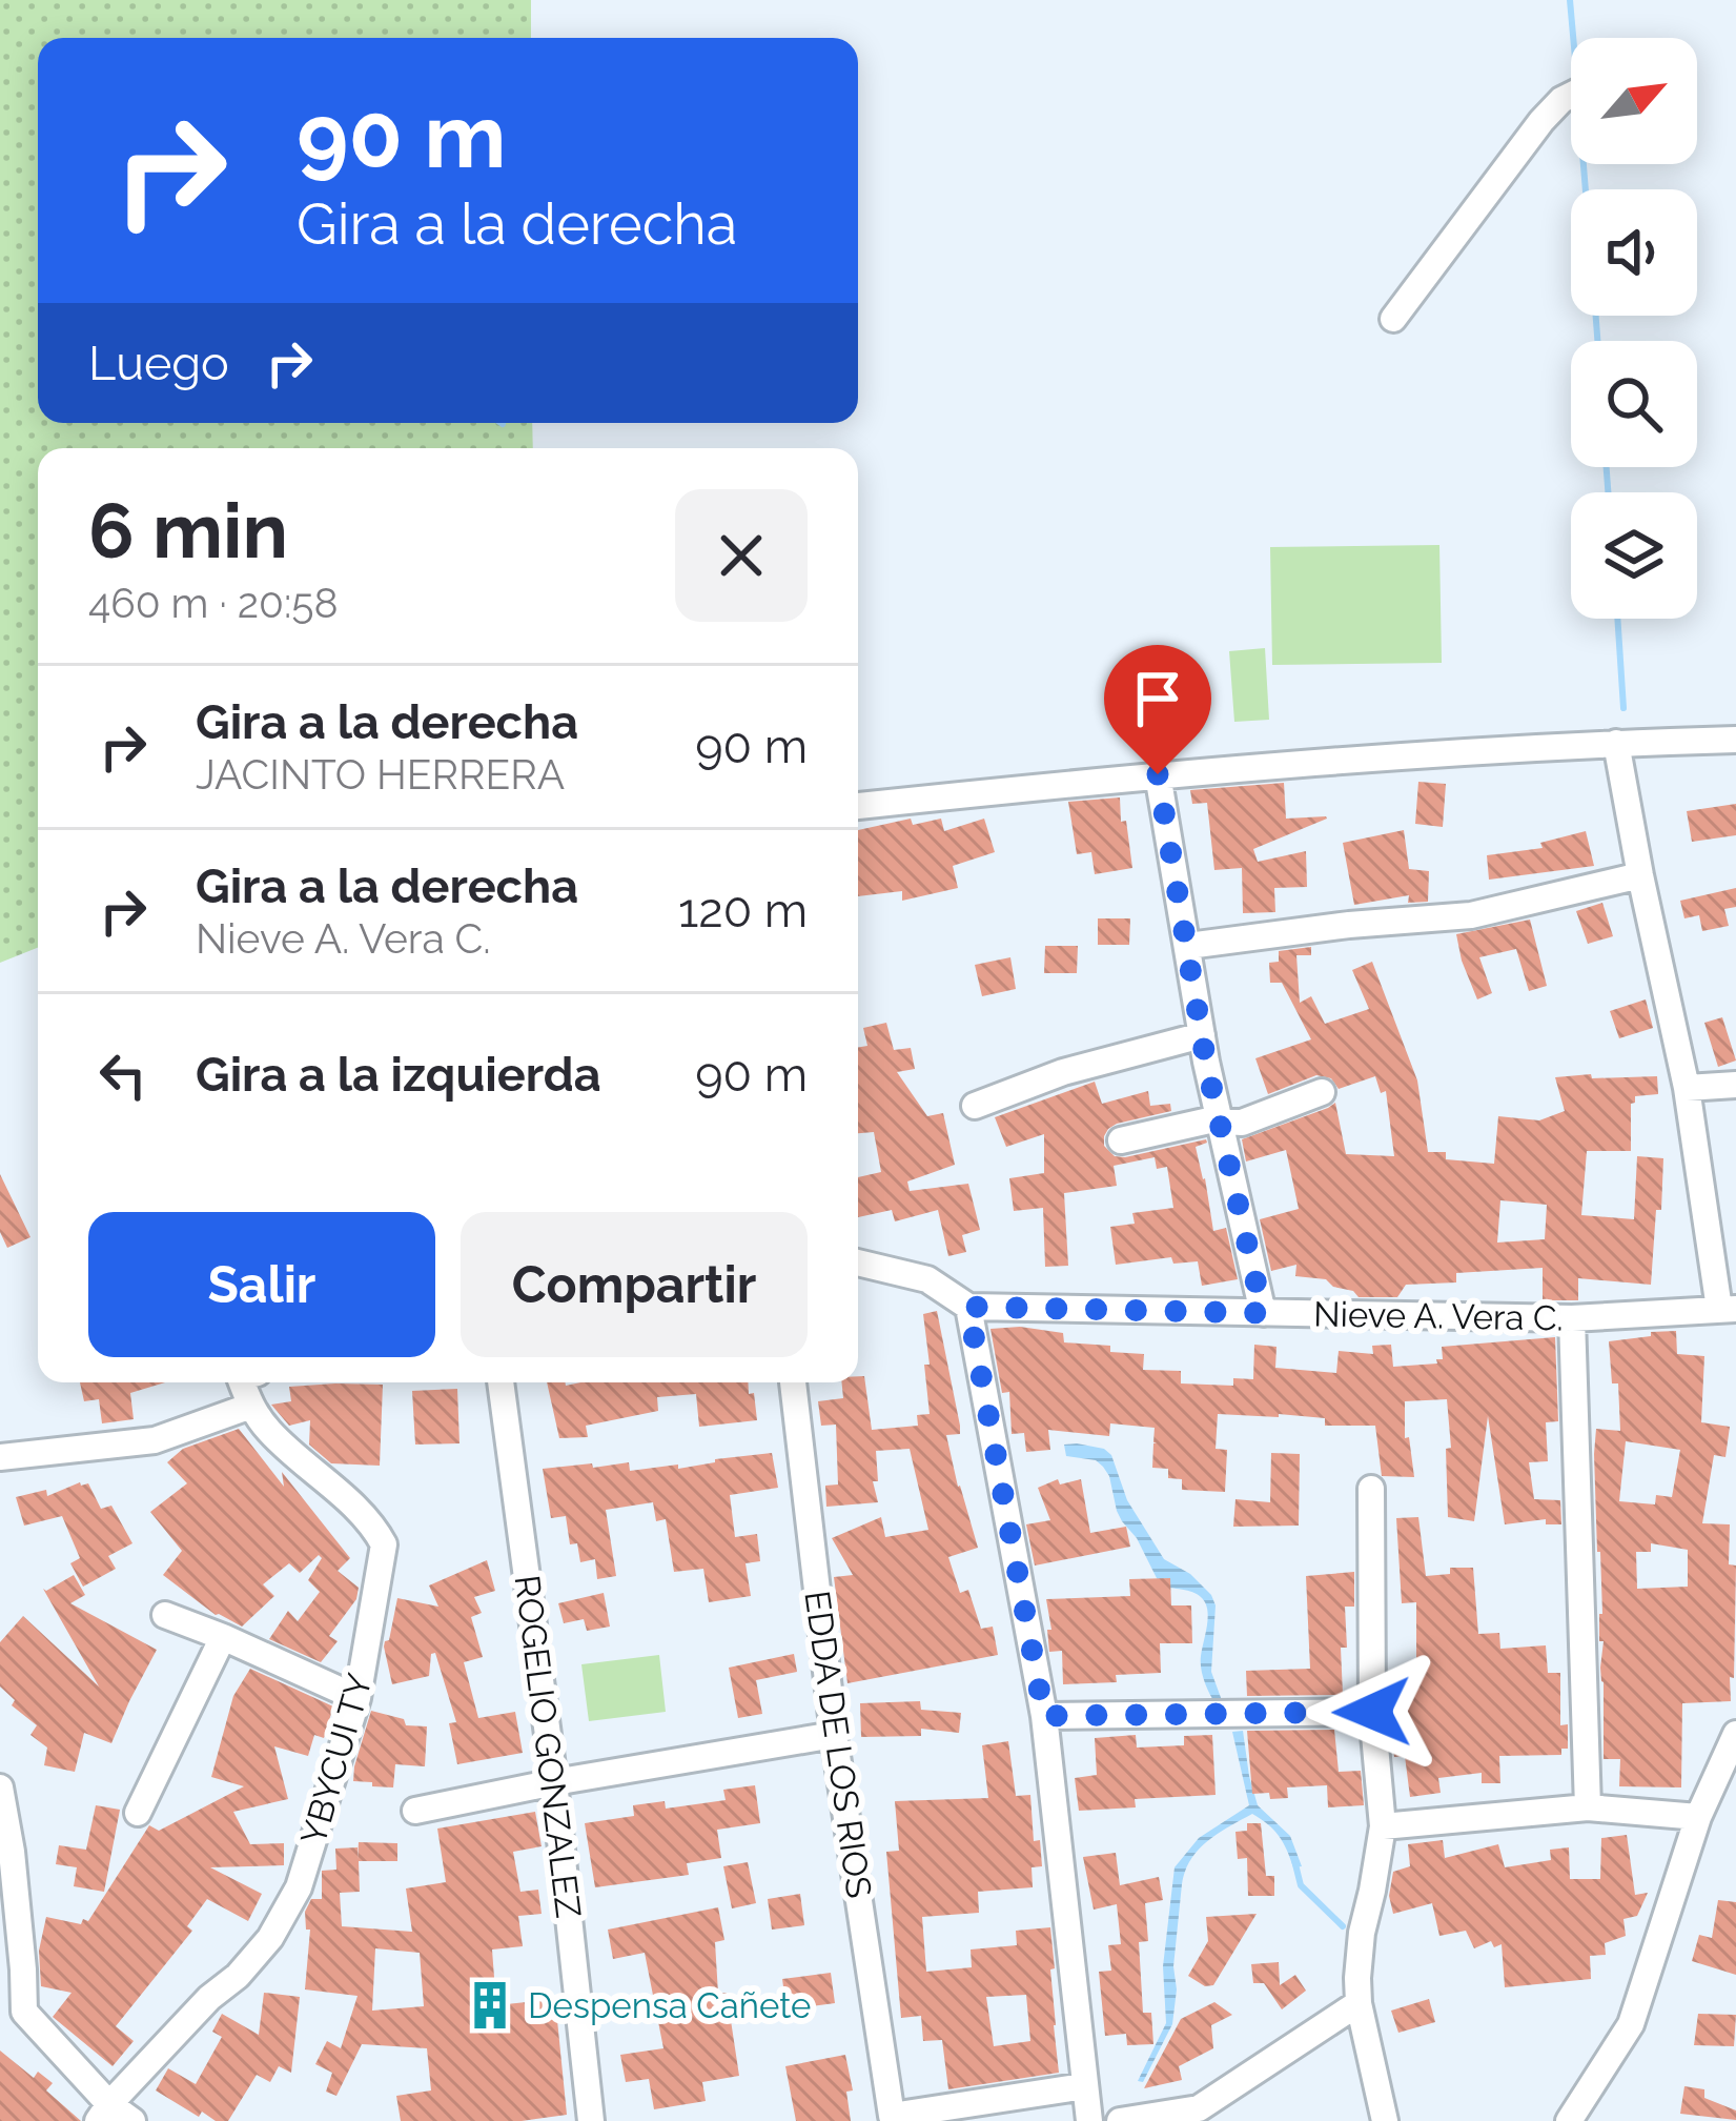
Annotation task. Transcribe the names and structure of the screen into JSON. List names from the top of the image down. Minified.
{"streets":{"street":["Nieve A. Vera C.","EDDA DE LOS RIOS","ROGELIO GONZALEZ","YBYCUI TY"]},"places":{"building":["Despensa Cañete"]},"north":"top right","page":{"turn":["90 m","Gira a la derecha"],"then":"Luego","heading":["6 min","460 m · 20:58"],"list":[{"name":"Gira a la derecha","note":"JACINTO HERRERA","value":"90 m"},{"name":"Gira a la derecha","note":"Nieve A. Vera C.","value":"120 m"},{"name":"Gira a la izquierda","value":"90 m"}],"buttons":["Salir","Compartir"]}}
